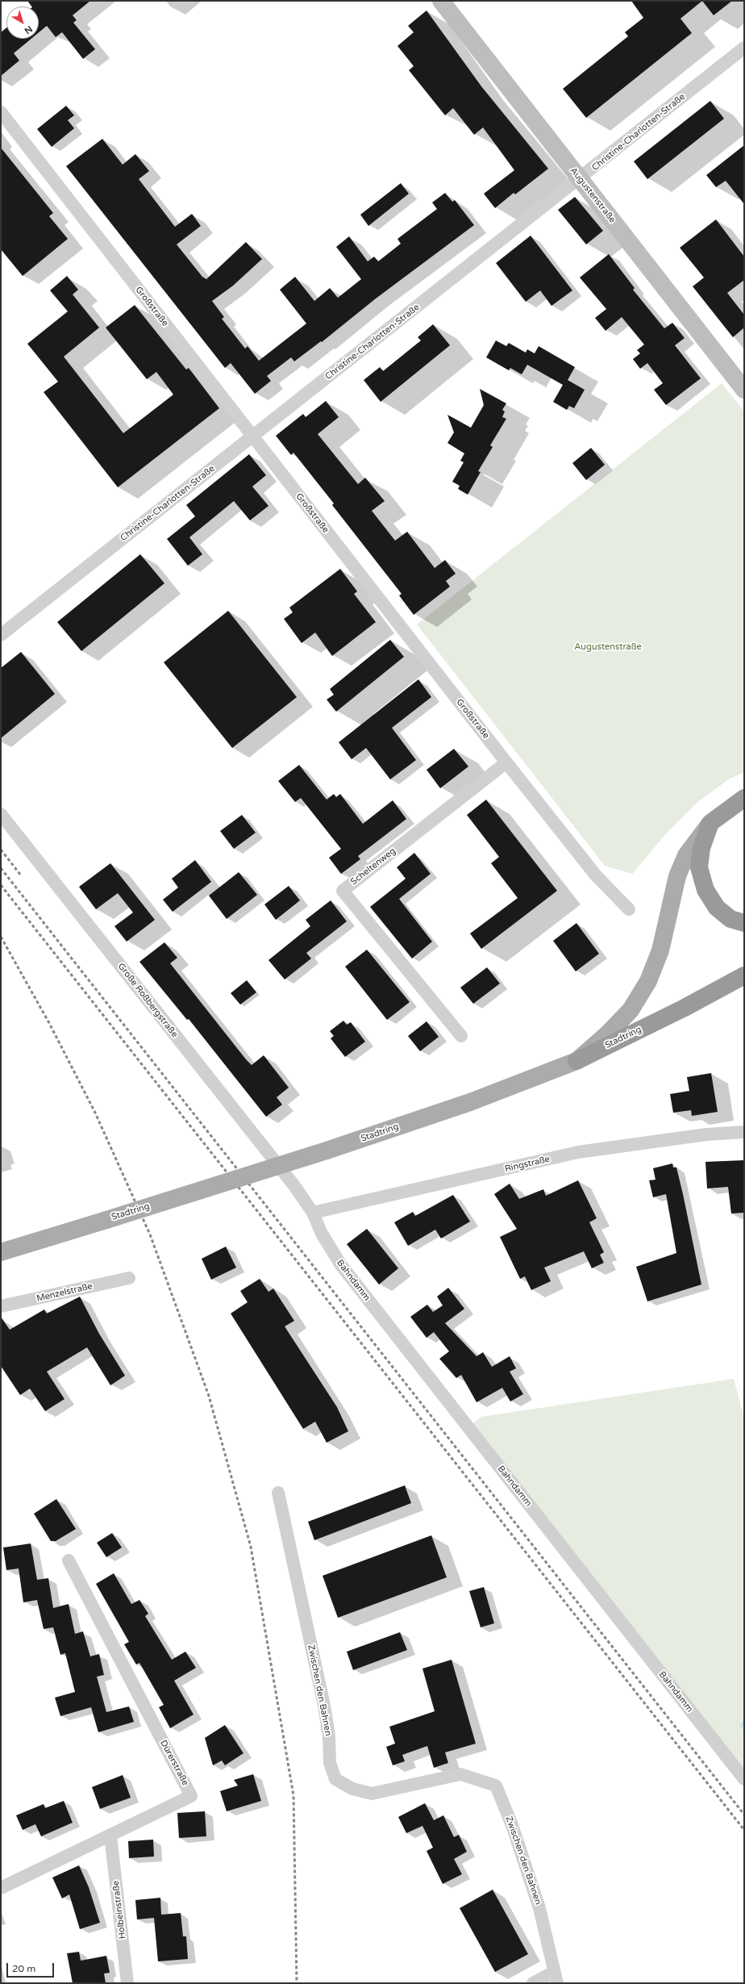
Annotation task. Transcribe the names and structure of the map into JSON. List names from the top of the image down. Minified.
{"streets":{"highway":["Stadtring"],"street":["Christine-Charlotten-Straße","Augustenstraße","Großstraße","Scheltenweg","Große Roßbergstraße","Ringstraße","Bahndamm","Menzelstraße","Zwischen den Bahnen","Dürerstraße","Holbeinstraße"]},"crossings":[["Christine-Charlotten-Straße","Augustenstraße"],["Christine-Charlotten-Straße","Großstraße"],["Großstraße","Scheltenweg"],["Große Roßbergstraße","Bahndamm"],["Ringstraße","Bahndamm"],["Dürerstraße","Holbeinstraße"]],"parks":["Augustenstraße"],"scale_bar":"20 m","north":"bottom right"}
